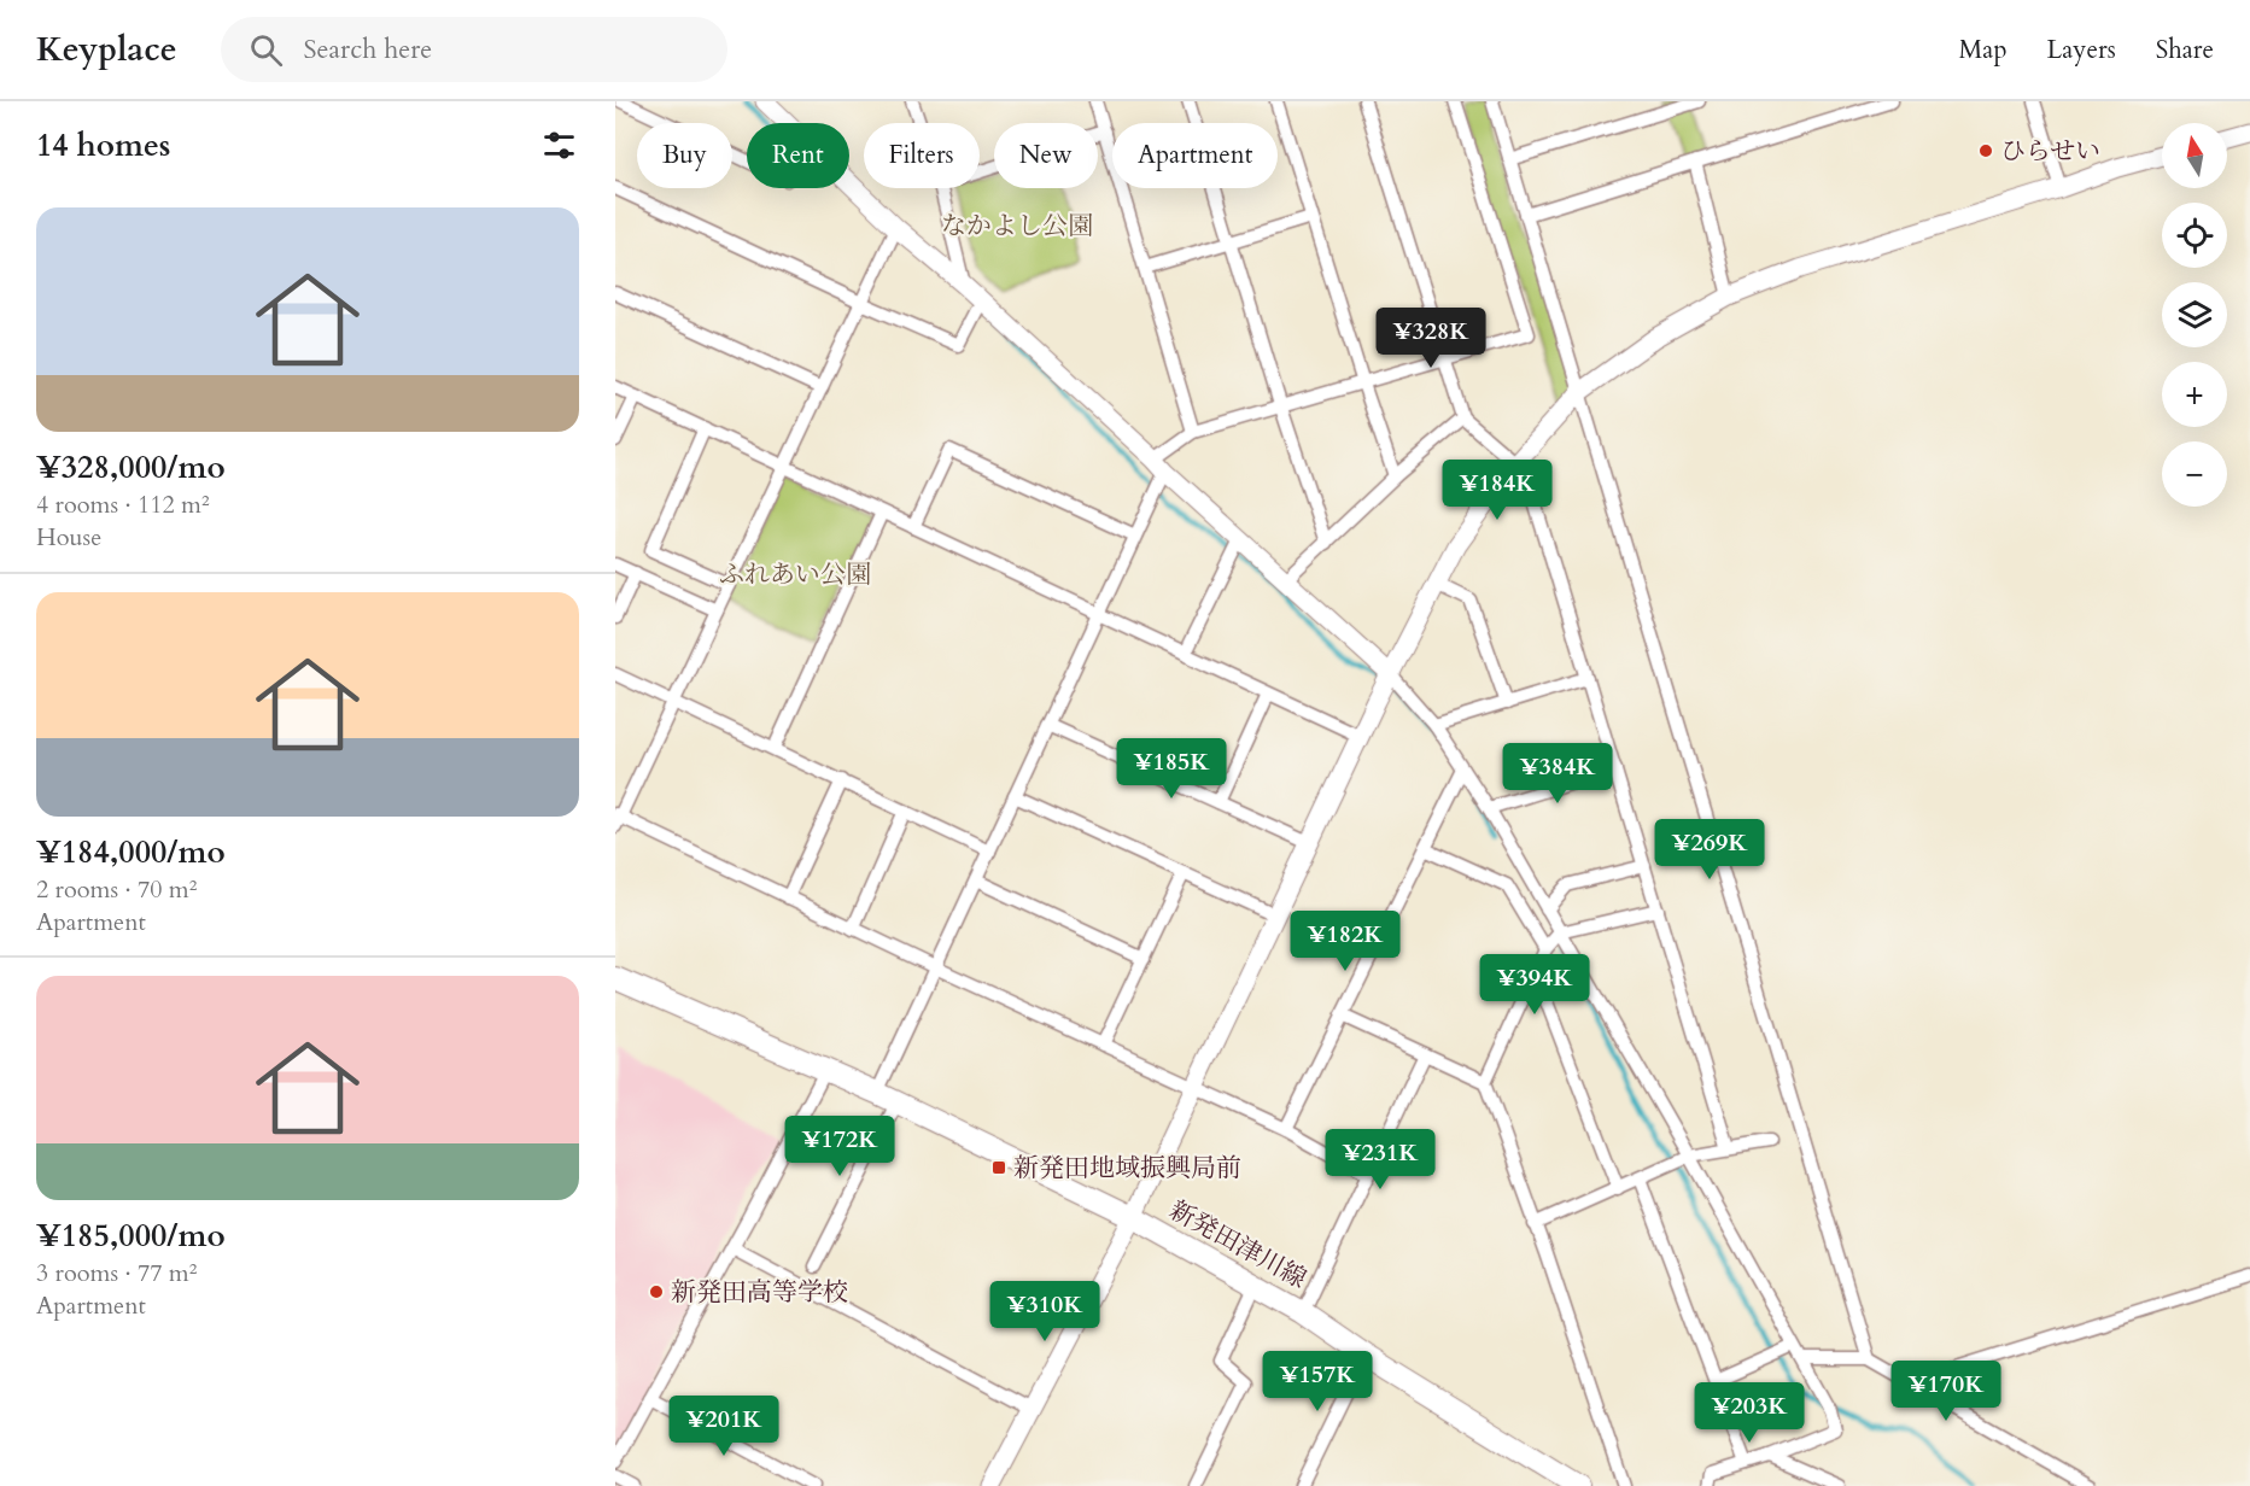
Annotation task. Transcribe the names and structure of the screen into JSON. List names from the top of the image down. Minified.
{"streets":{"main road":["新発田津川線"]},"parks":["なかよし公園","ふれあい公園"],"places":{"other":["ひらせい","新発田高等学校"],"transit":["新発田地域振興局前"]},"north":"top","page":{"header":"Keyplace","search":"Search here","nav":["Map","Layers","Share"],"heading":"14 homes","map_buttons":["+","−"],"chip":["Buy","Rent","Filters","New","Apartment"],"list":[{"name":"¥328,000/mo","note":"4 rooms · 112 m² · House"},{"name":"¥184,000/mo","note":"2 rooms · 70 m² · Apartment"},{"name":"¥185,000/mo","note":"3 rooms · 77 m² · Apartment"}],"price":["¥328K","¥184K","¥185K","¥384K","¥269K","¥182K","¥394K","¥172K","¥231K","¥310K","¥157K","¥170K","¥203K","¥201K"]}}
